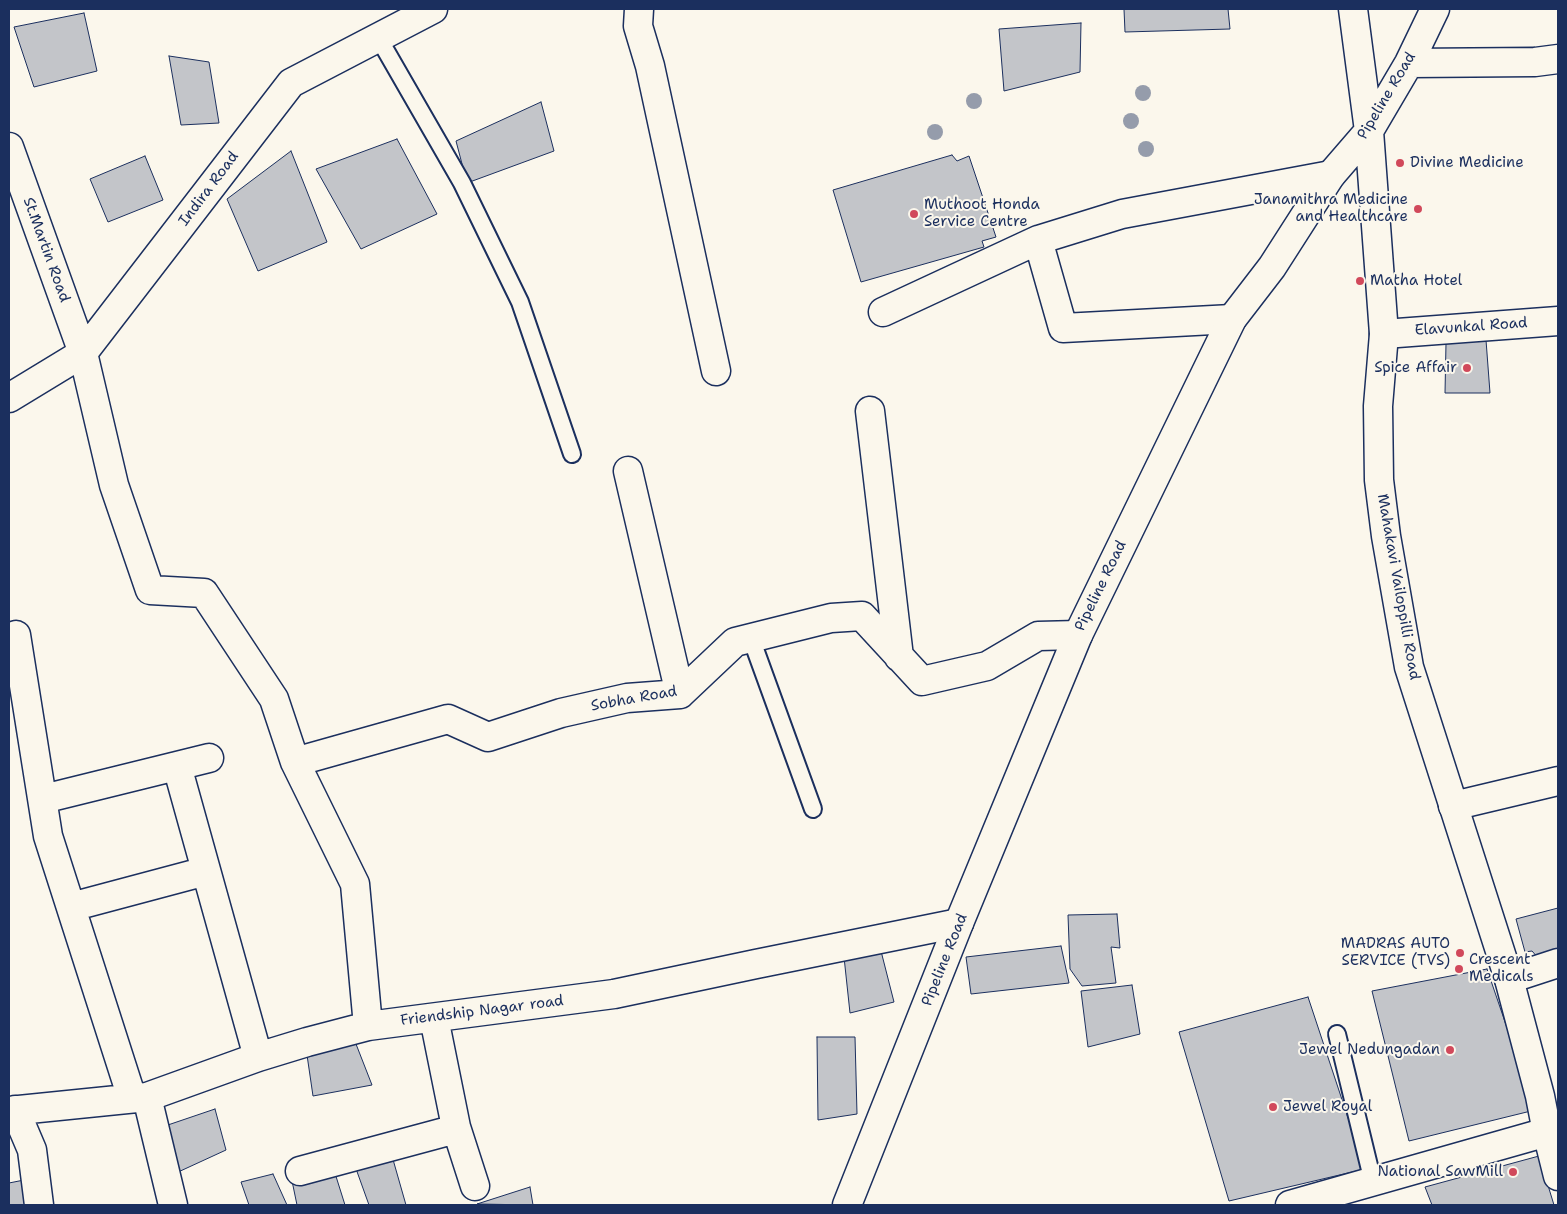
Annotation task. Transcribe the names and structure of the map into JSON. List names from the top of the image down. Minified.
{"streets":{"street":["Pipeline Road","Indira Road","St.Martin Road","Elavunkal Road","Mahakavi Vailoppilli Road","Sobha Road","Friendship Nagar road"]},"crossings":[["Pipeline Road","Mahakavi Vailoppilli Road"],["Pipeline Road","Sobha Road"],["Pipeline Road","Friendship Nagar road"],["Indira Road","St.Martin Road"],["St.Martin Road","Sobha Road"],["Elavunkal Road","Mahakavi Vailoppilli Road"]],"places":["Divine Medicine","Janamithra Medicine and Healthcare","Muthoot Honda Service Centre","Matha Hotel","Spice Affair","MADRAS AUTO SERVICE (TVS)","Crescent Medicals","Jewel Nedungadan","Jewel Royal","National SawMill"]}
